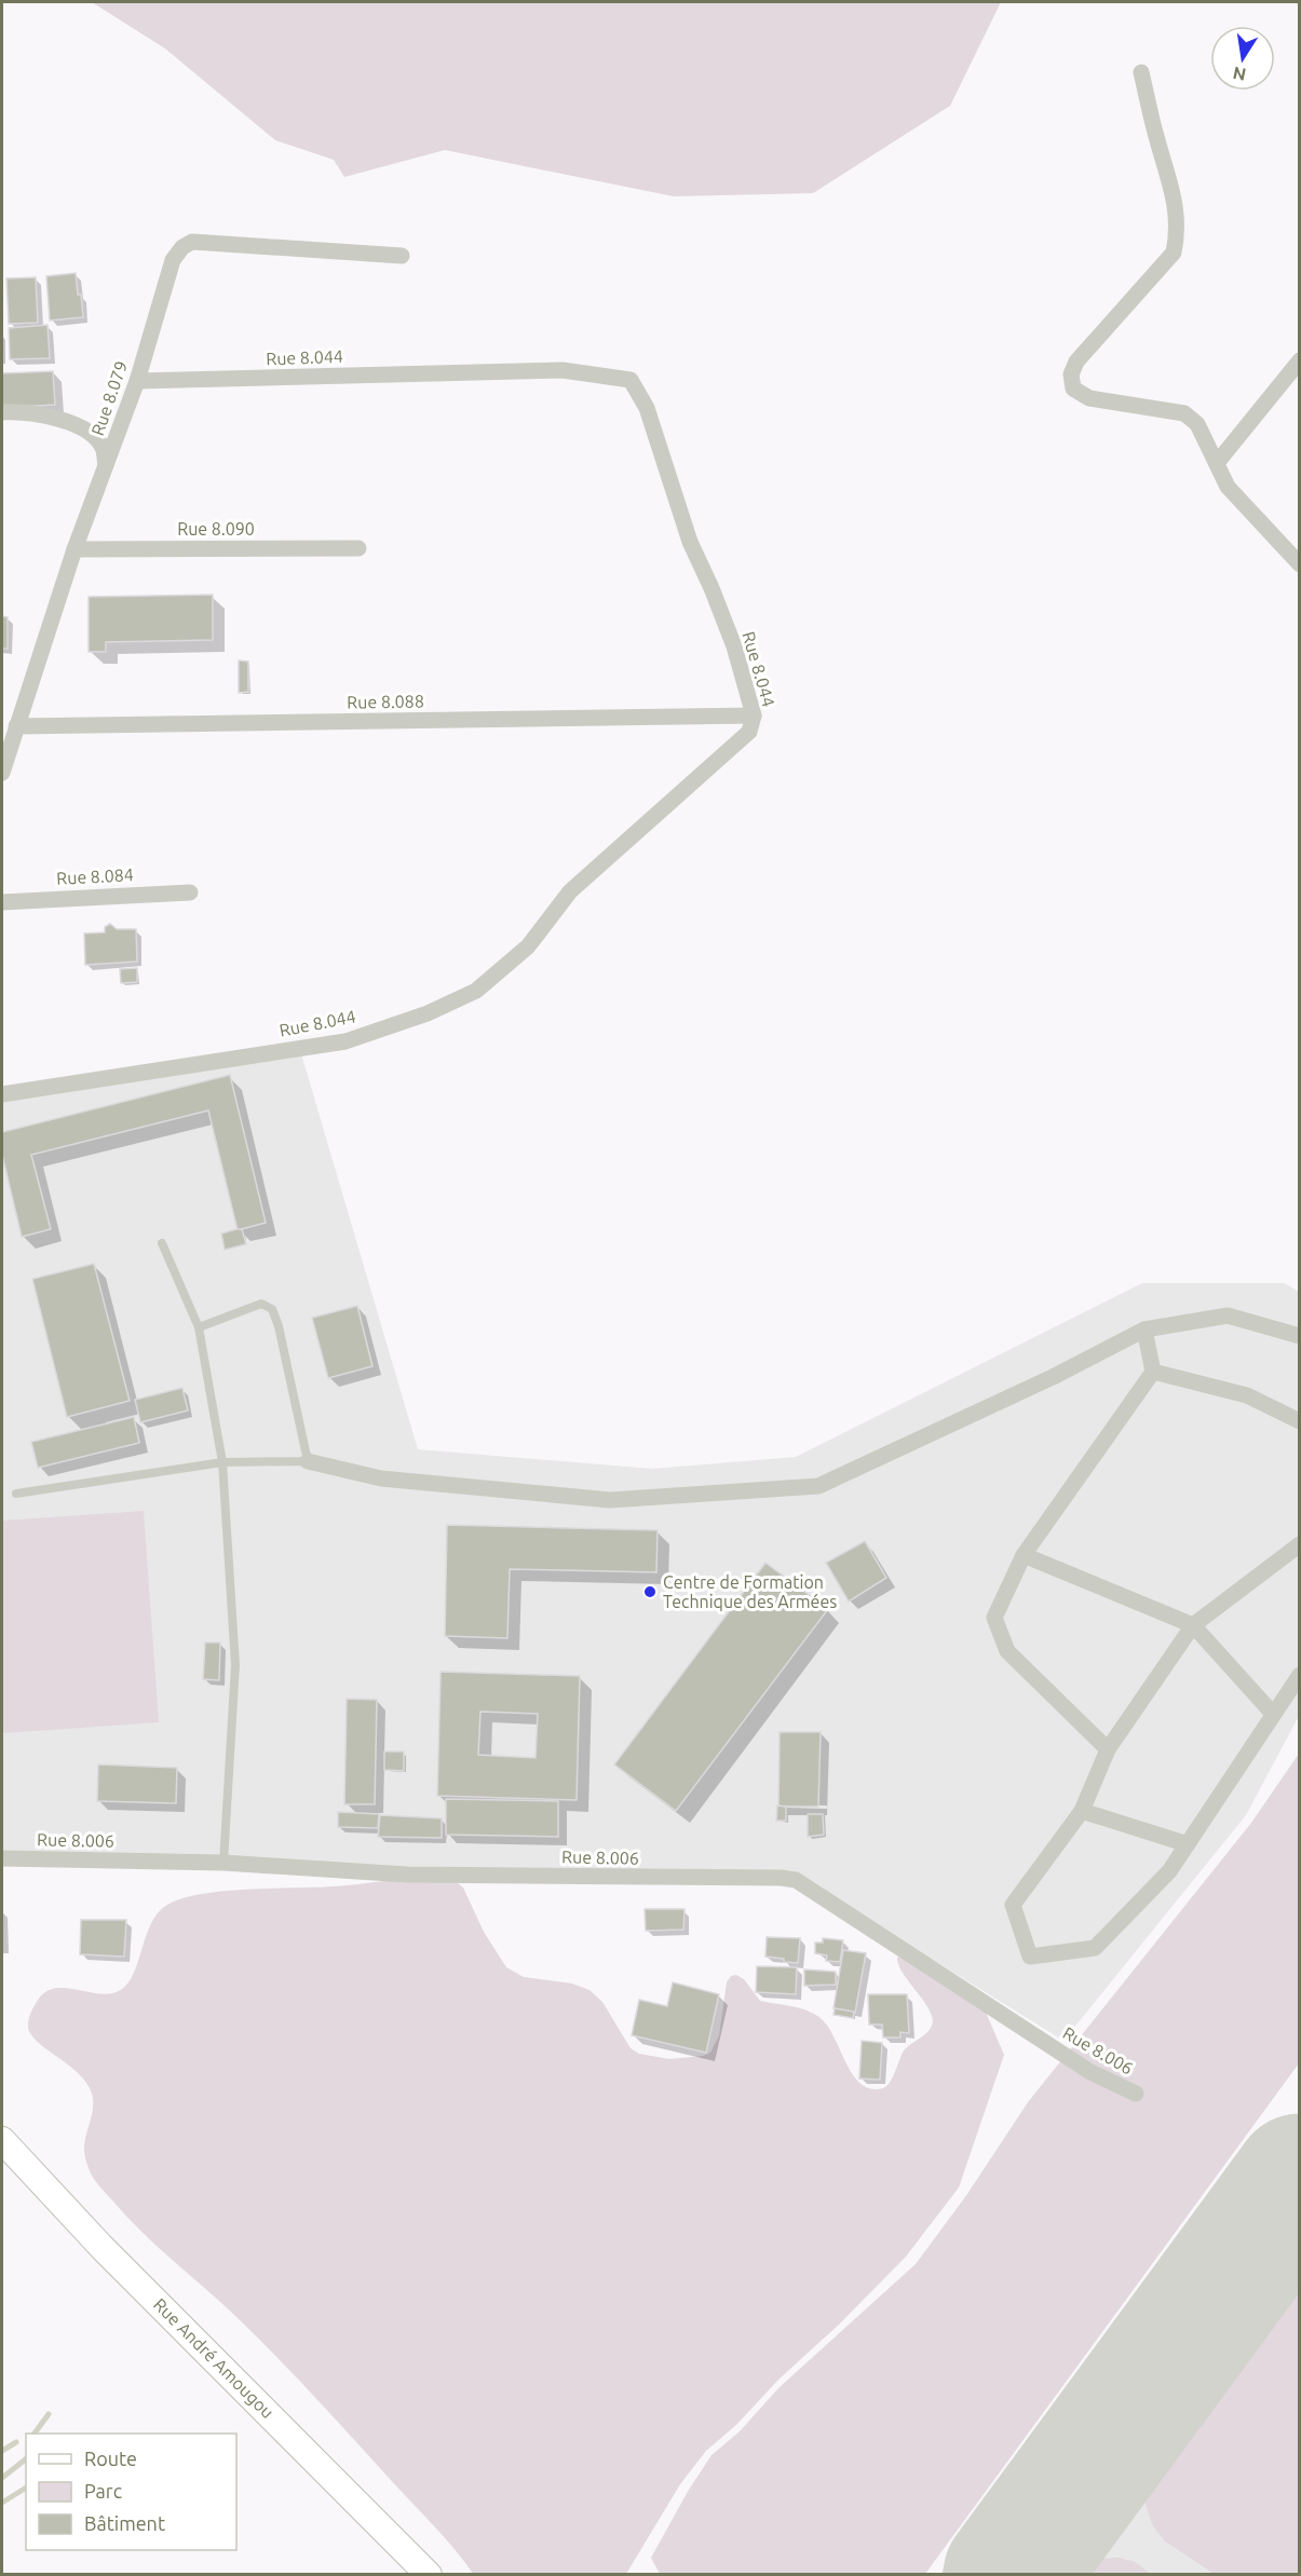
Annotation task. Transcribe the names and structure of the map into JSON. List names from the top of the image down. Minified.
{"streets":{"main road":["Rue André Amougou"],"street":["Rue 8.044","Rue 8.079","Rue 8.090","Rue 8.088","Rue 8.084","Rue 8.006"]},"crossings":[["Rue 8.044","Rue 8.079"],["Rue 8.044","Rue 8.088"],["Rue 8.079","Rue 8.090"],["Rue 8.079","Rue 8.088"]],"places":["Centre de Formation Technique des Armées"],"legend":["Route","Parc","Bâtiment"],"north":"bottom"}
